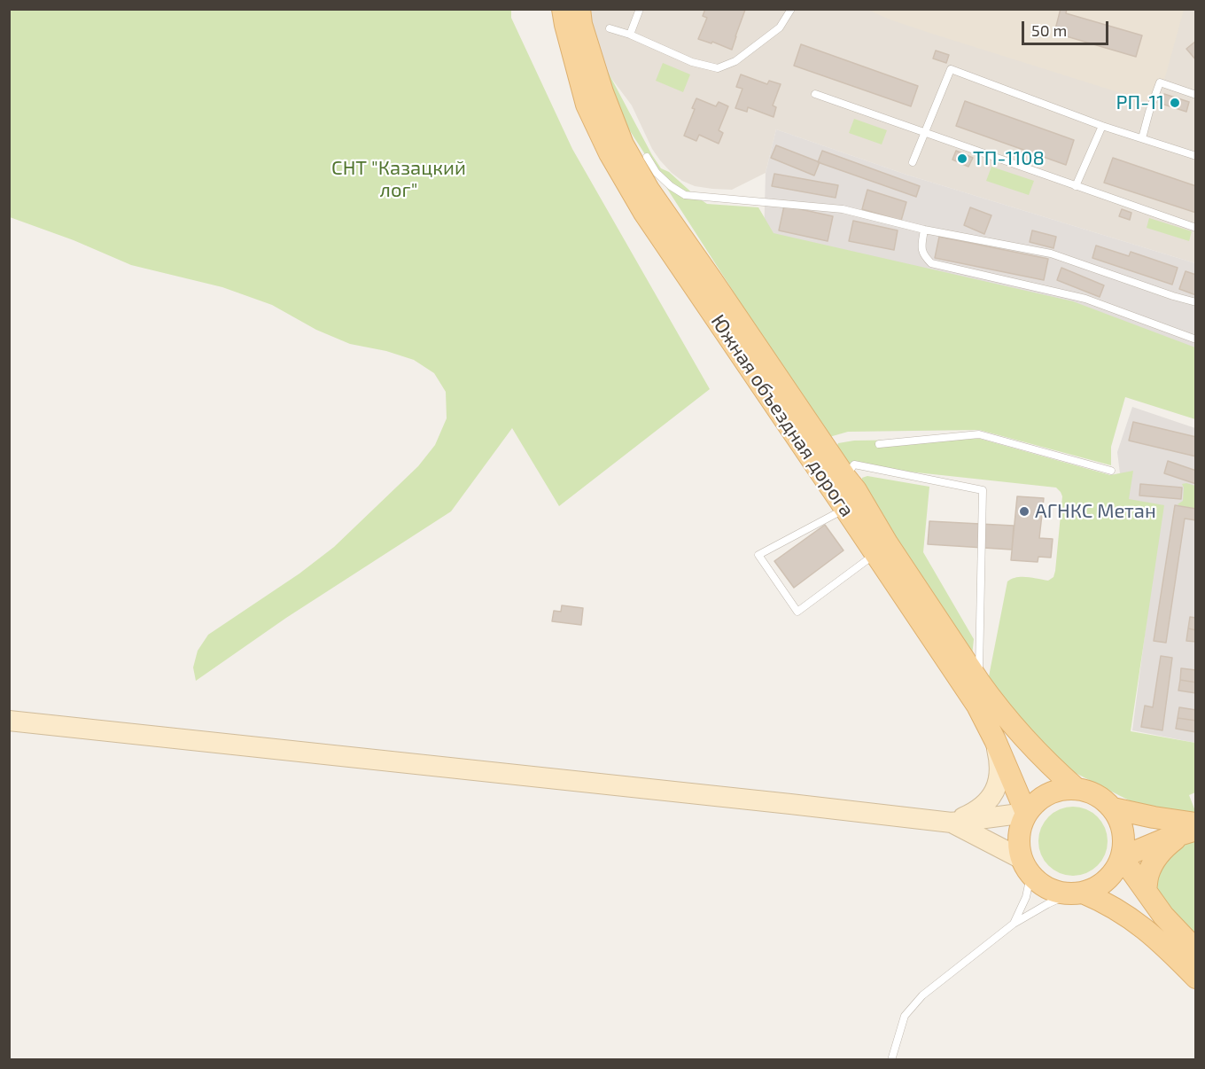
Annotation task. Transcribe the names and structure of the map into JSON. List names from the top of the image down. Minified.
{"streets":{"main road":["Южная объездная дорога"]},"parks":["СНТ \"Казацкий лог\""],"places":["РП-11","ТП-1108","АГНКС Метан"],"scale_bar":"50 m"}
